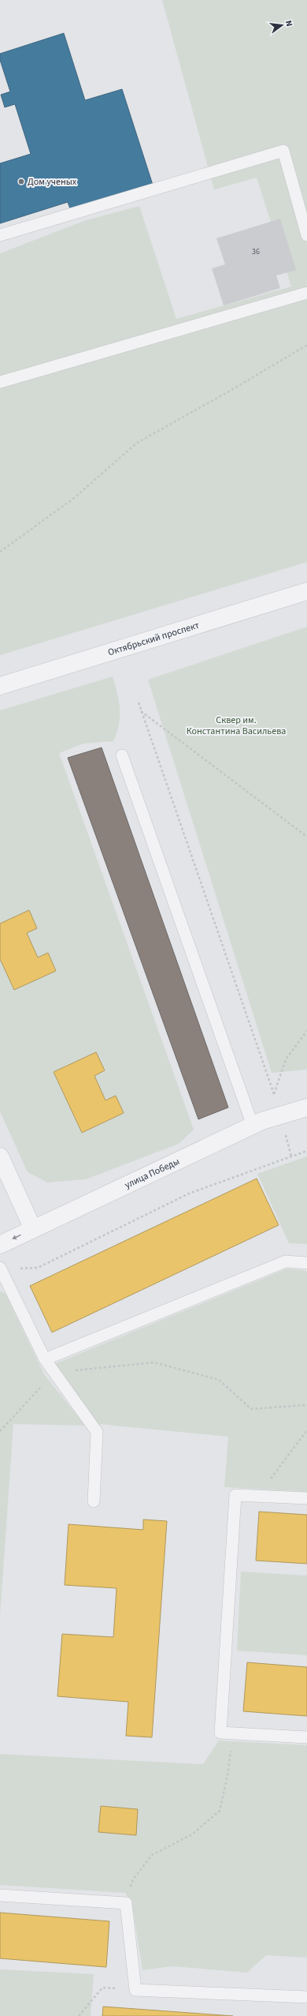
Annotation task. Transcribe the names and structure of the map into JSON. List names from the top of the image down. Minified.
{"streets":{"street":["Октябрьский проспект","улица Победы"]},"parks":["Сквер им. Константина Васильева"],"places":["Дом ученых"],"house_numbers":["36"],"north":"right"}
